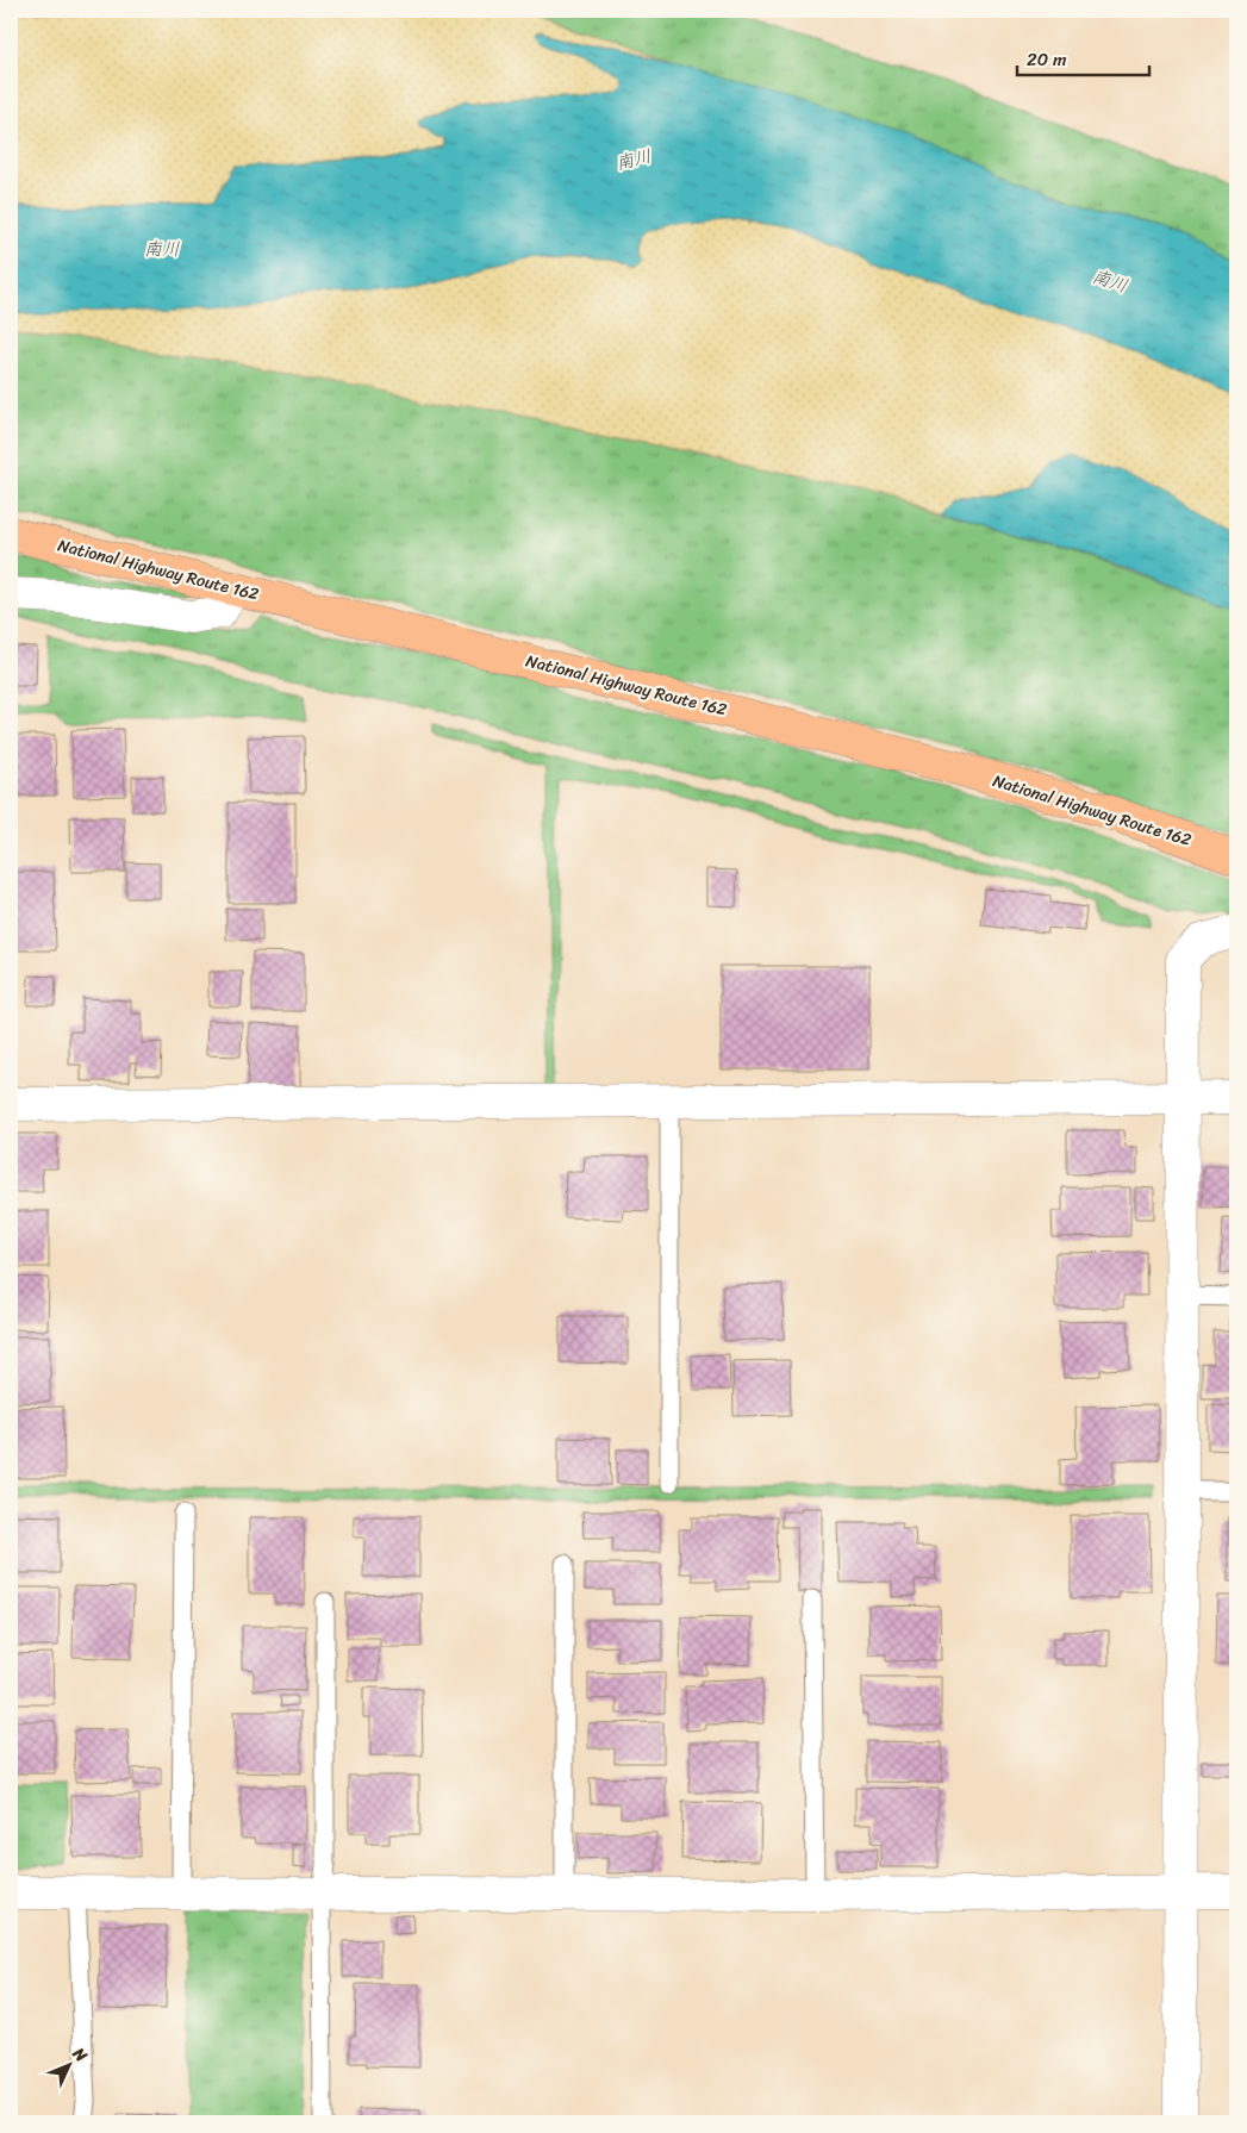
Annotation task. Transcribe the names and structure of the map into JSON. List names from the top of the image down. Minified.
{"streets":{"highway":["National Highway Route 162"]},"water":["南川"],"scale_bar":"20 m","north":"top right"}
